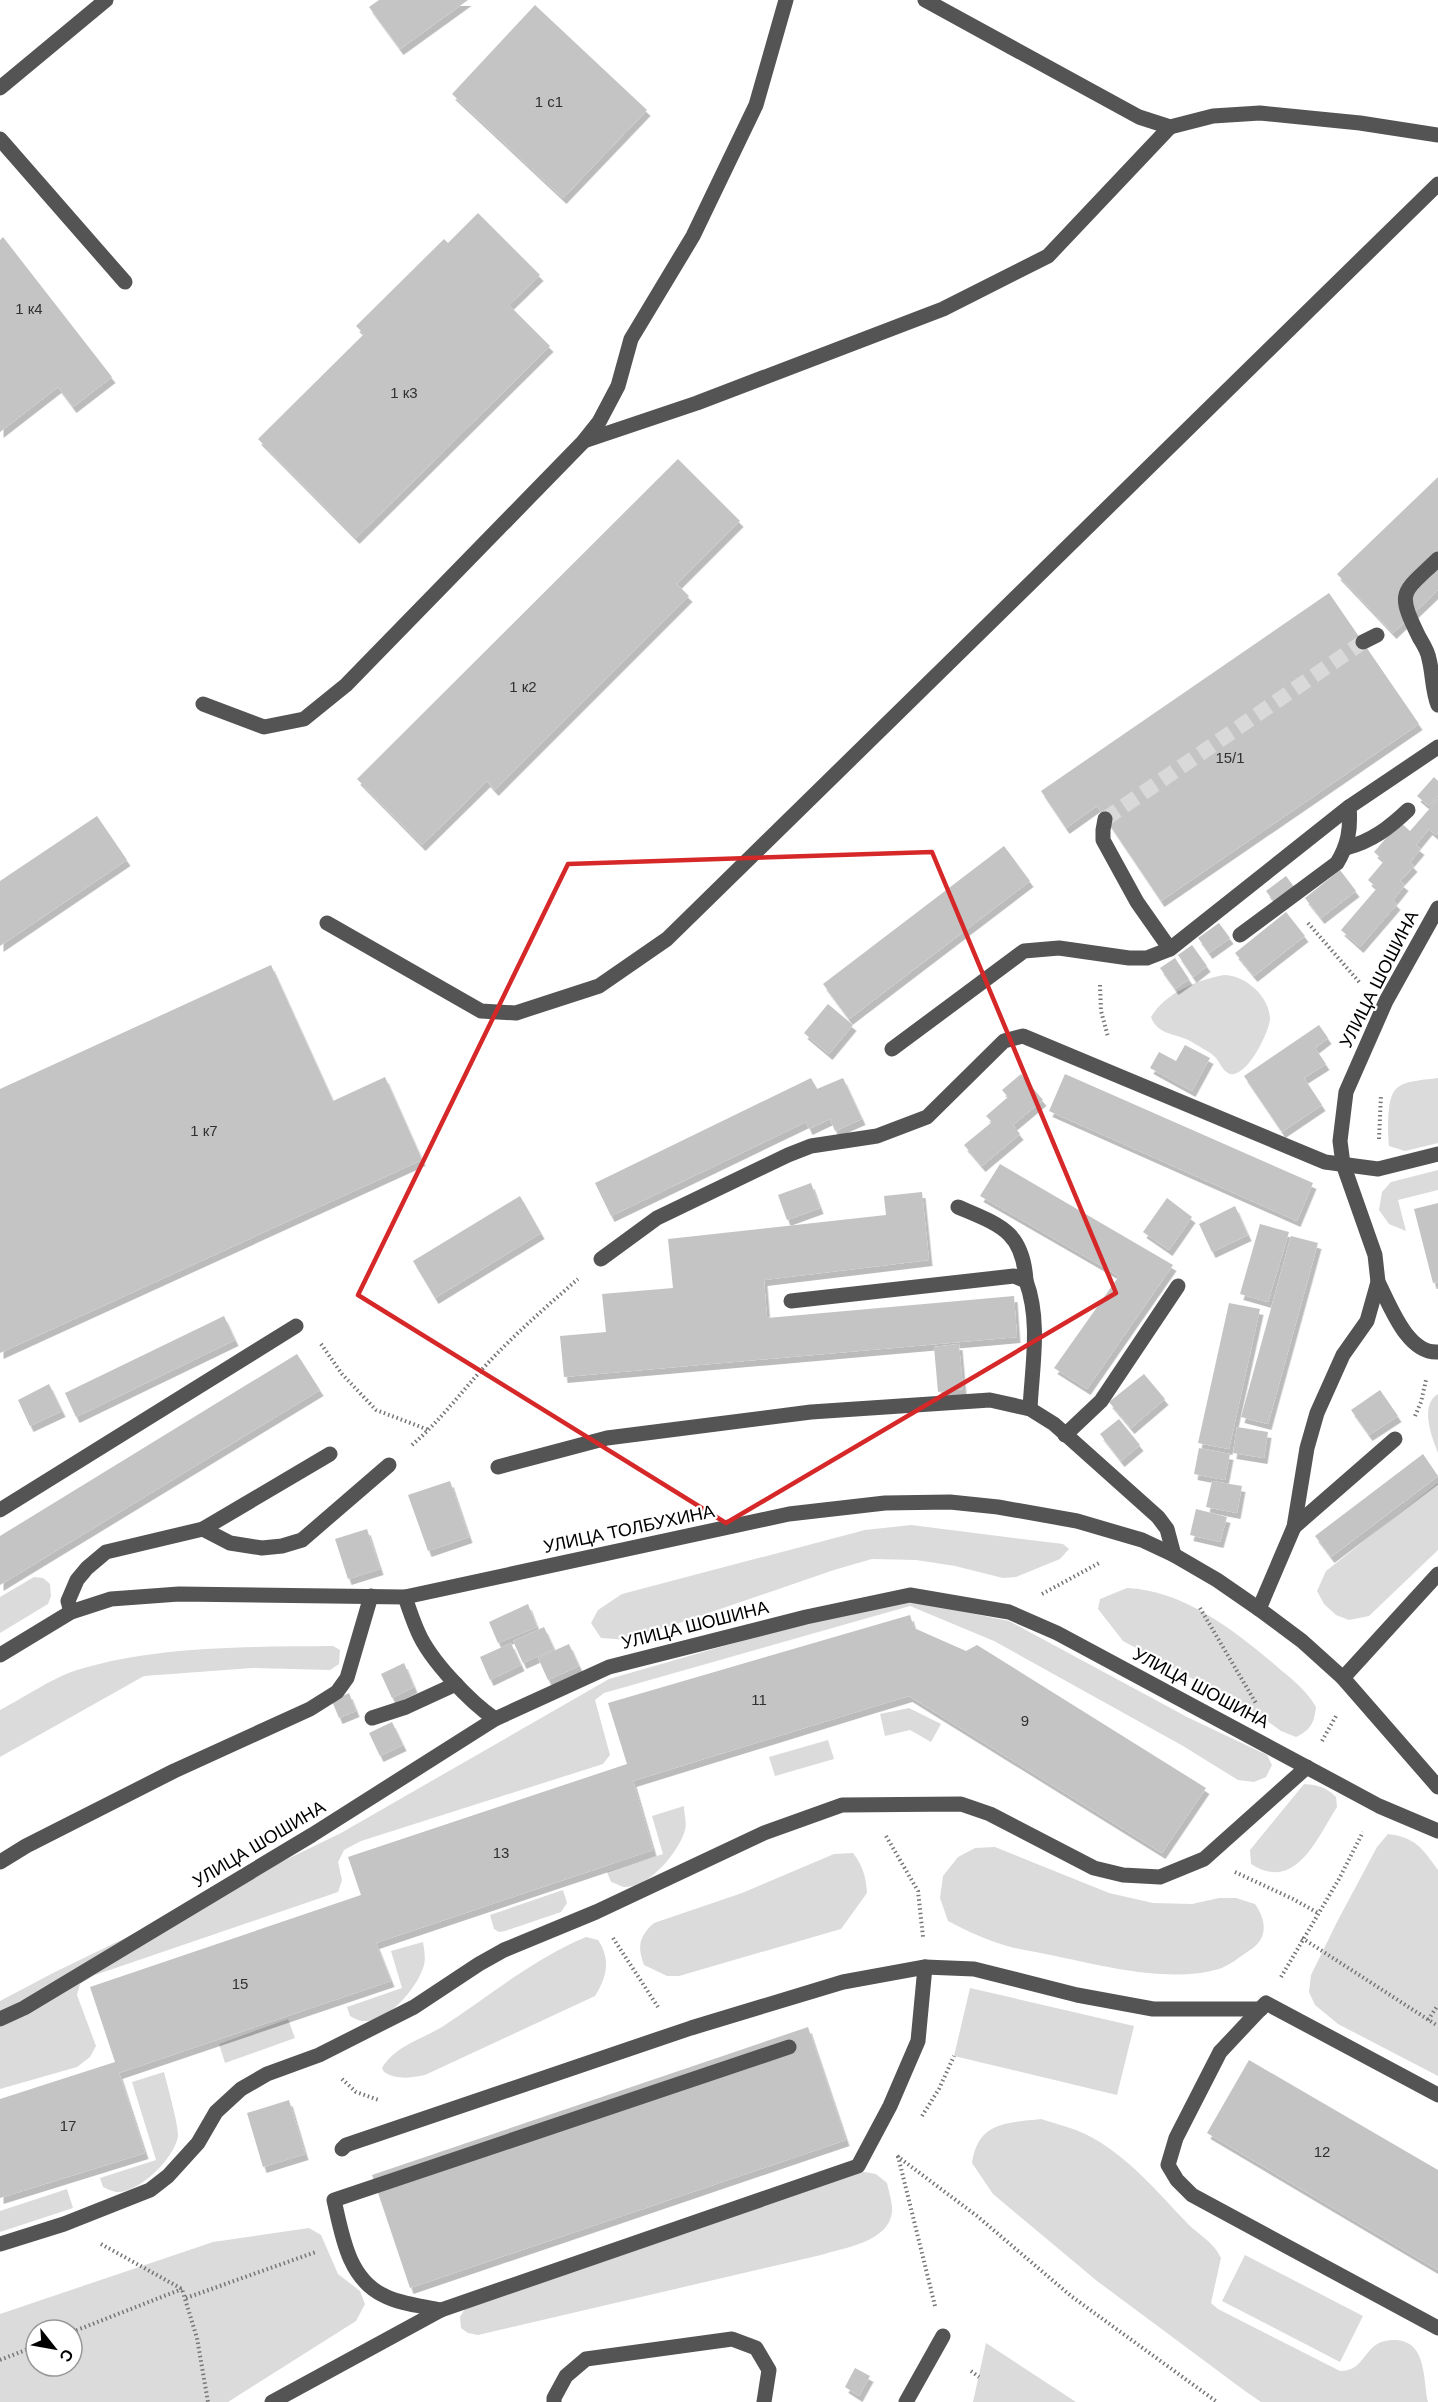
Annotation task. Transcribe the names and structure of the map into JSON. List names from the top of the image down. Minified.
{"streets":{"street":["УЛИЦА ШОШИНА","УЛИЦА ТОЛБУХИНА"]},"crossings":[["УЛИЦА ШОШИНА","УЛИЦА ТОЛБУХИНА"]],"house_numbers":["1 с1","1 к4","1 к3","1 к2","15/1","1 к7","11","9","13","15","17","12"],"north":"bottom right"}
